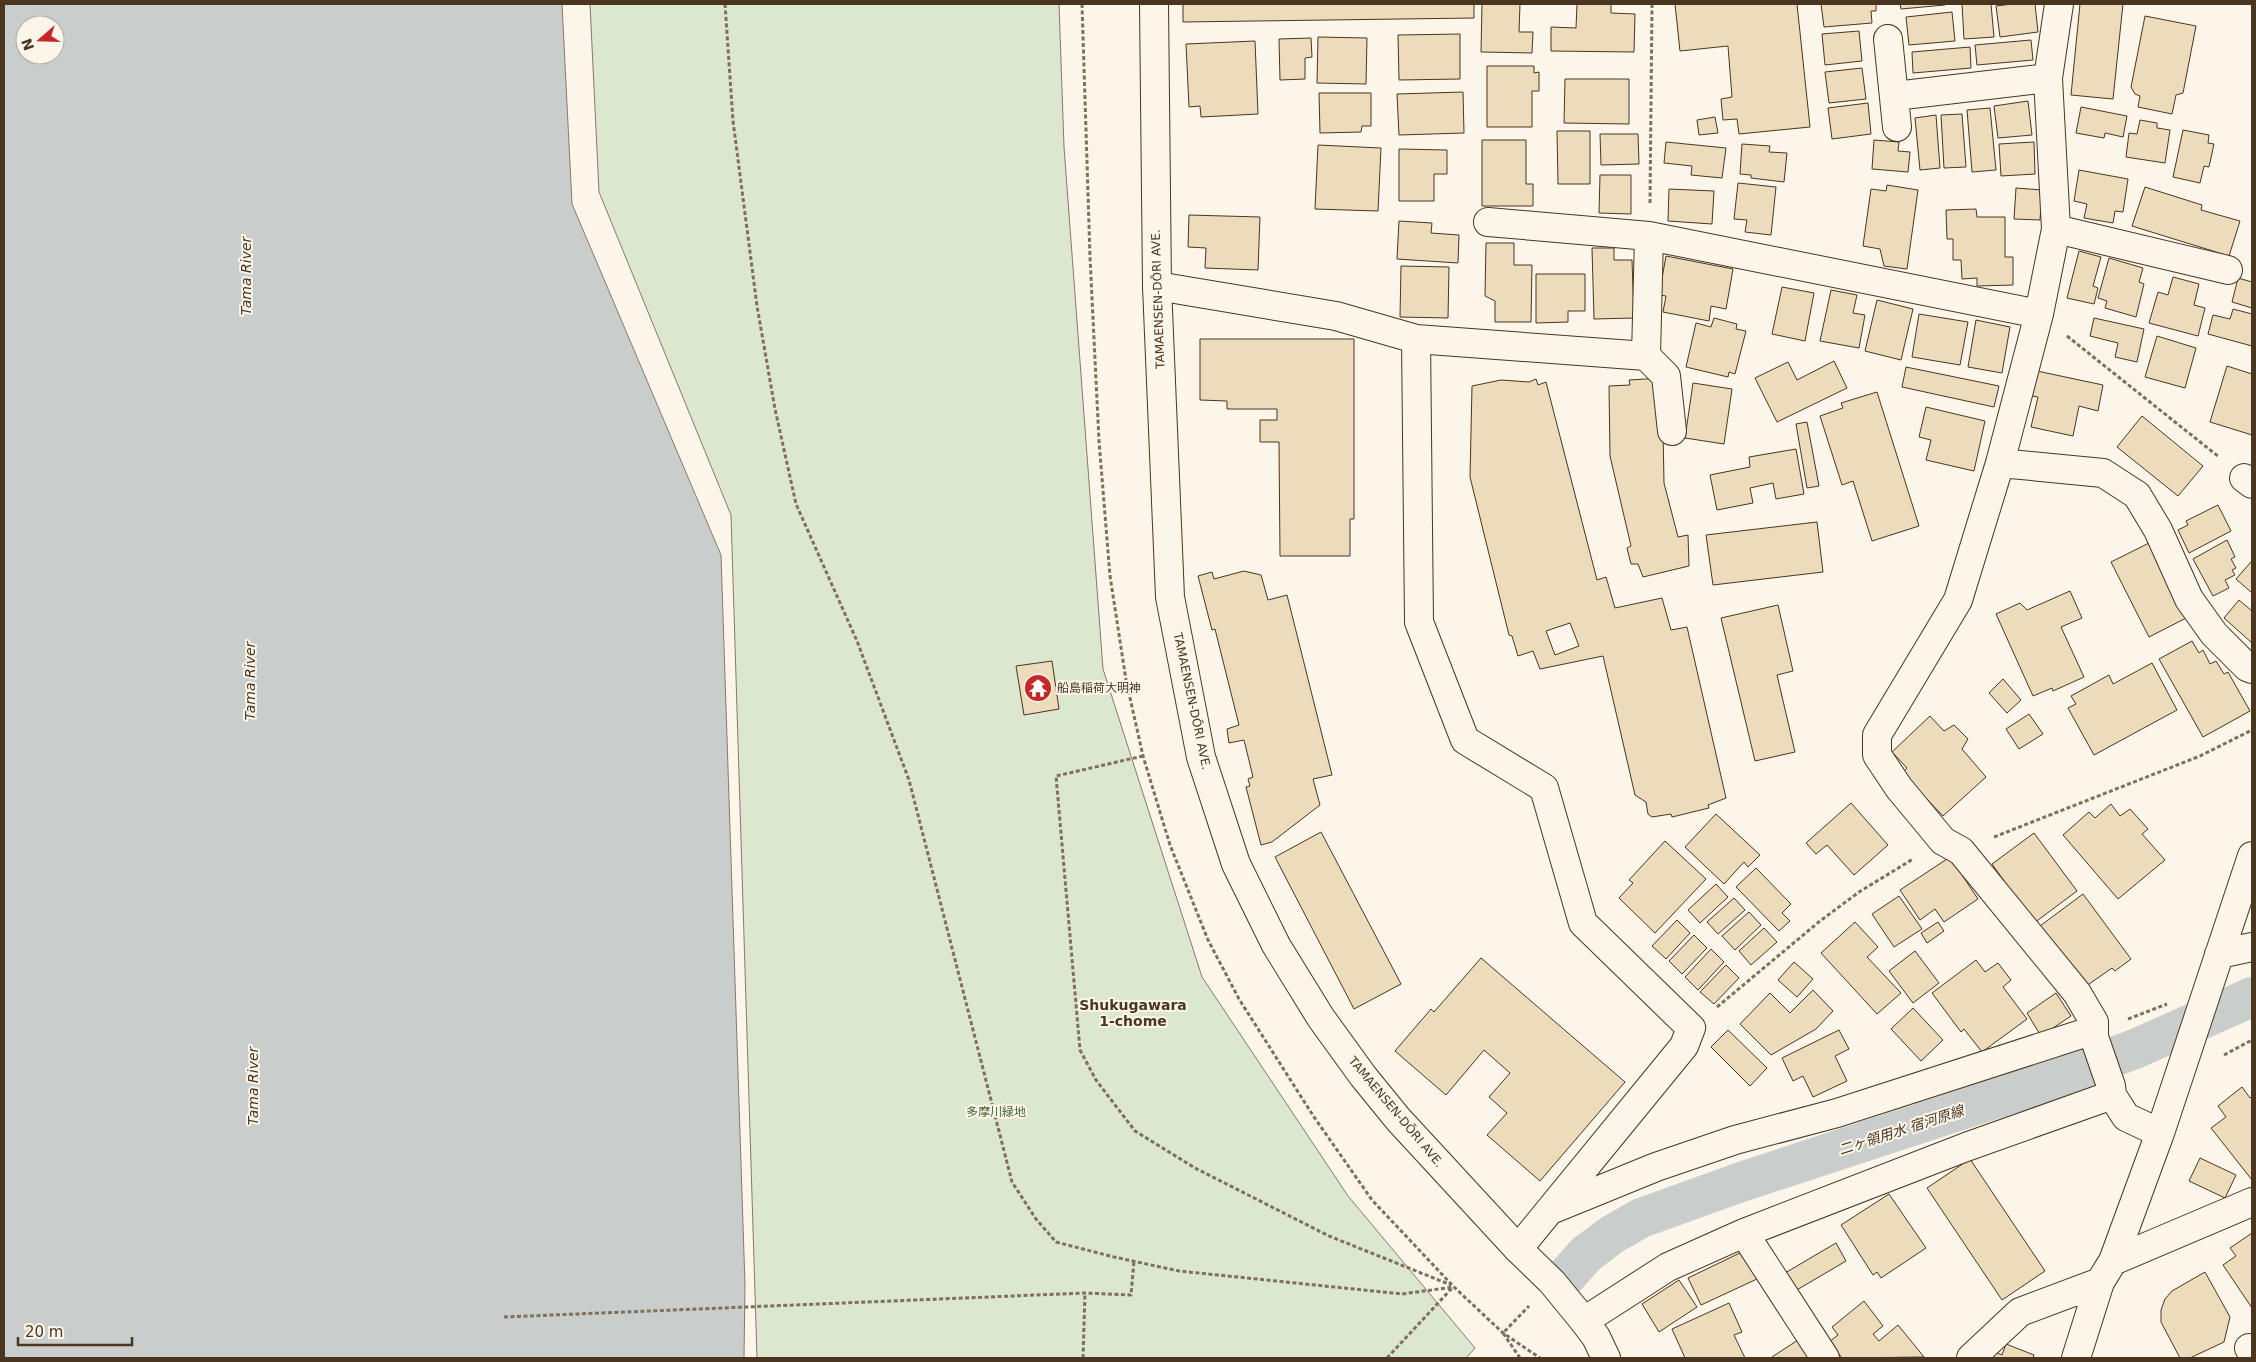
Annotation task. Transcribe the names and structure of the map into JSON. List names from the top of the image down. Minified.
{"streets":{"street":["TAMAENSEN-DŌRI AVE."]},"districts":["Shukugawara 1-chome"],"water":["Tama River","二ヶ領用水 宿河原線"],"parks":["多摩川緑地"],"places":{"temple":["船島稲荷大明神"]},"scale_bar":"20 m","north":"left"}
